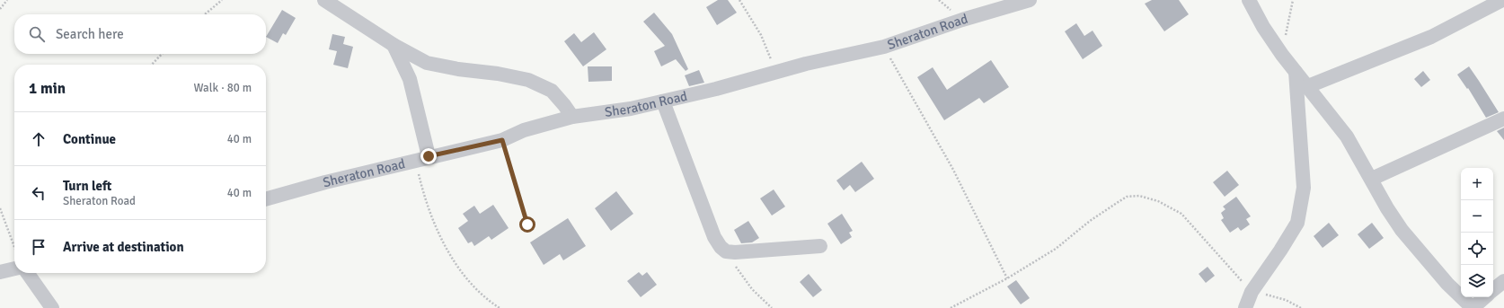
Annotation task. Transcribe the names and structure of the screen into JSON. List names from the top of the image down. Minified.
{"streets":{"street":["Sheraton Road"]},"page":{"search":"Search here","heading":["1 min","Walk · 80 m"],"list":[["Continue","40 m"],["Turn left","Sheraton Road","40 m"],"Arrive at destination"],"map_buttons":["+","−"]}}
